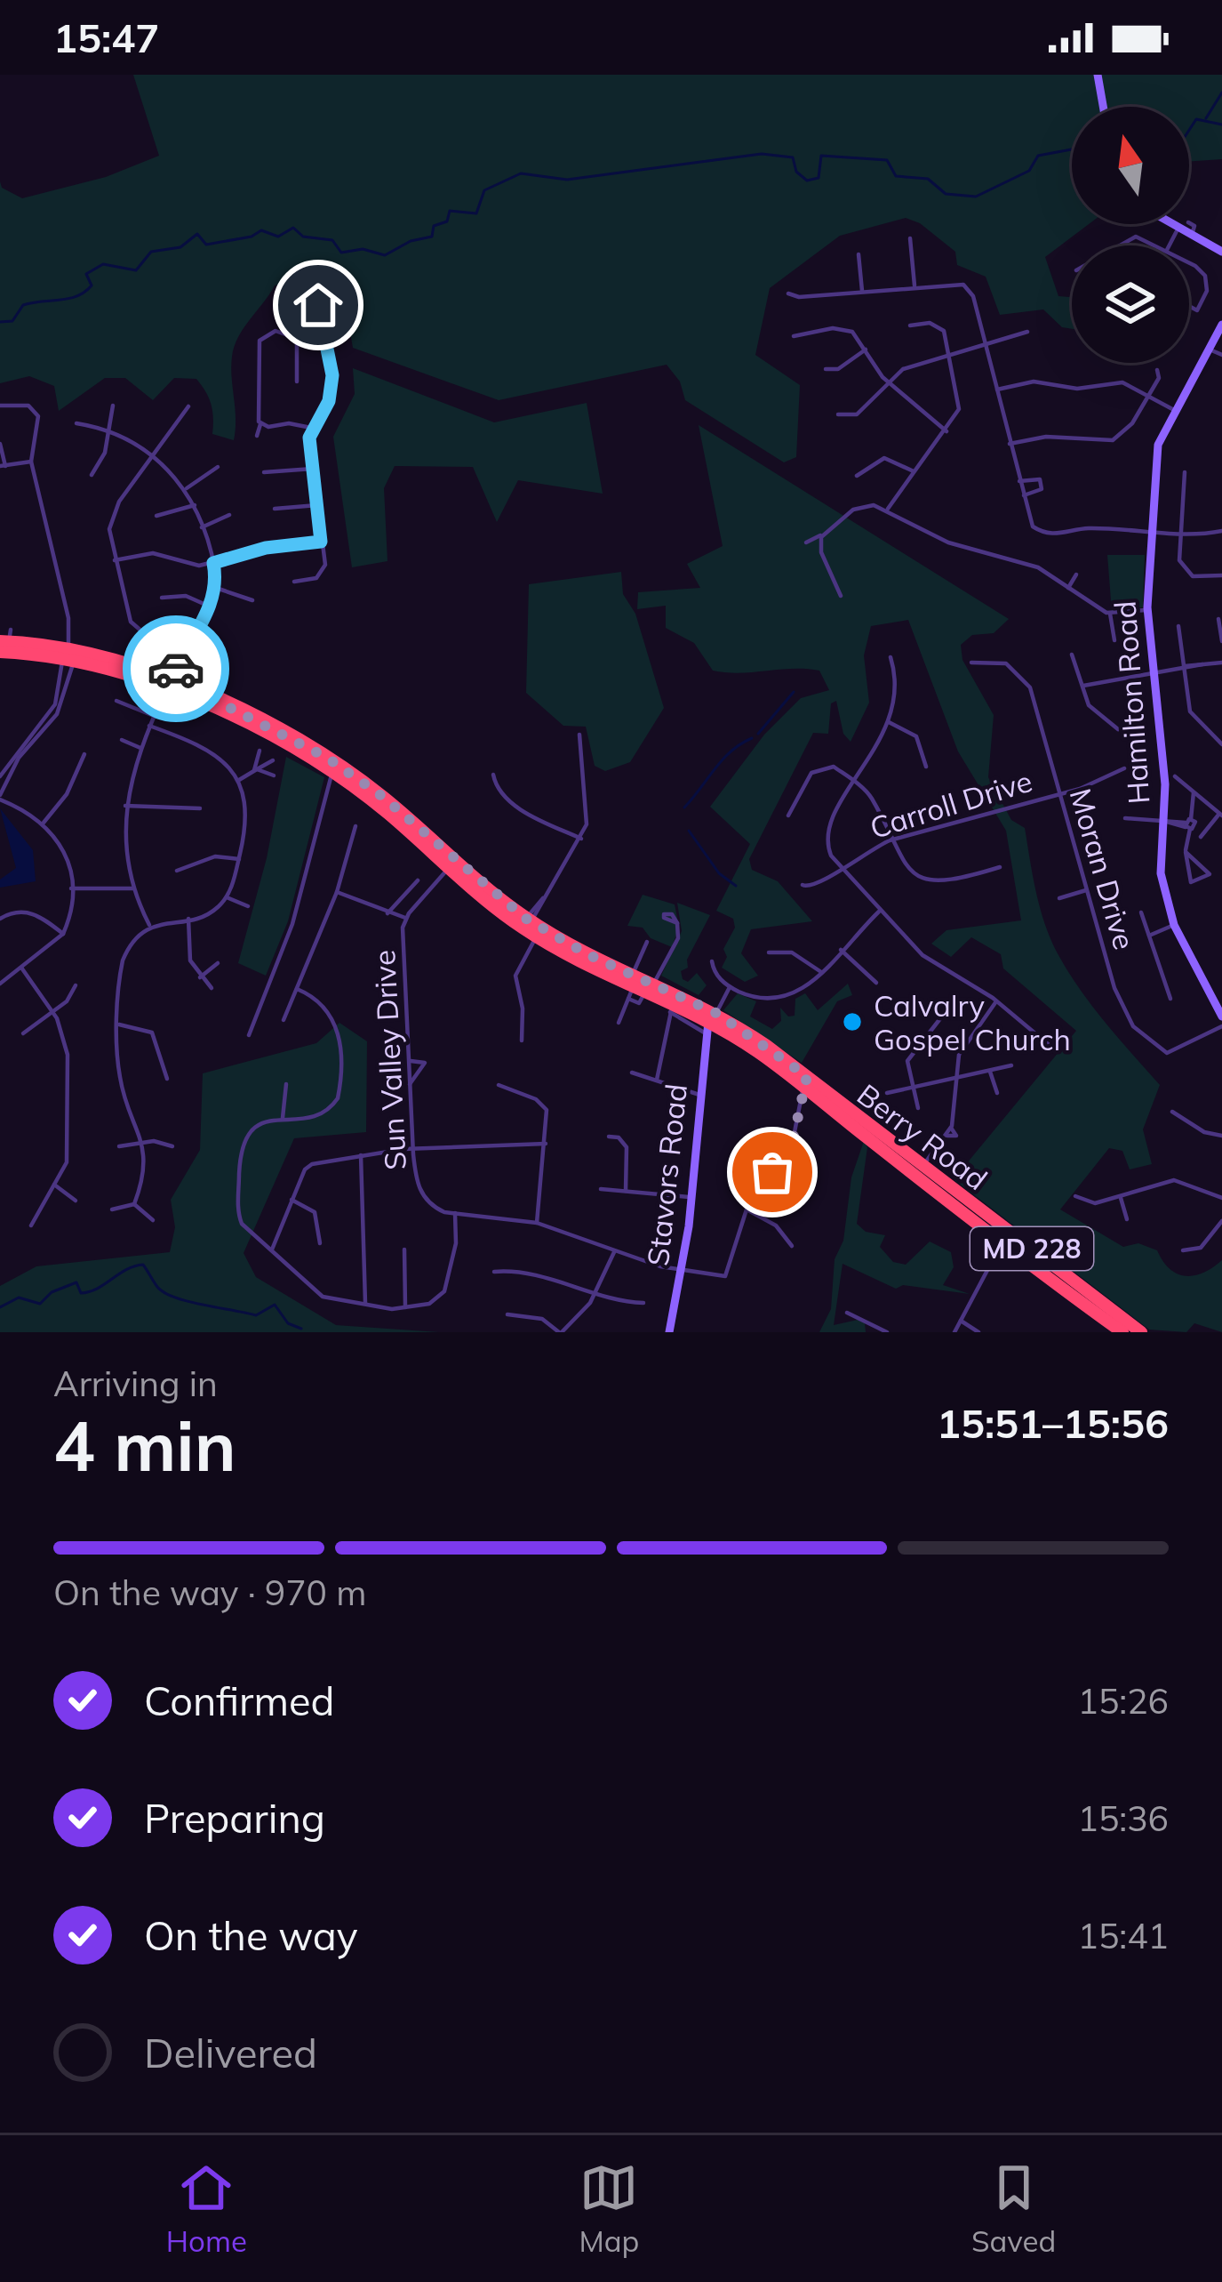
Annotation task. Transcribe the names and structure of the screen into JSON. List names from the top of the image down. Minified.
{"streets":{"highway":["Berry Road","MD 228"],"street":["Hamilton Road","Carroll Drive","Moran Drive","Sun Valley Drive","Stavors Road"]},"crossings":[["Carroll Drive","Moran Drive"],["Sun Valley Drive","Berry Road"],["Berry Road","Stavors Road"]],"places":["Calvalry Gospel Church"],"north":"top","page":{"status":"15:47","heading":["4 min","Arriving in","15:51–15:56"],"bar":"On the way · 970 m","list":[["Confirmed","15:26"],["Preparing","15:36"],["On the way","15:41"],"Delivered"],"tabs":["Home","Map","Saved"]}}
